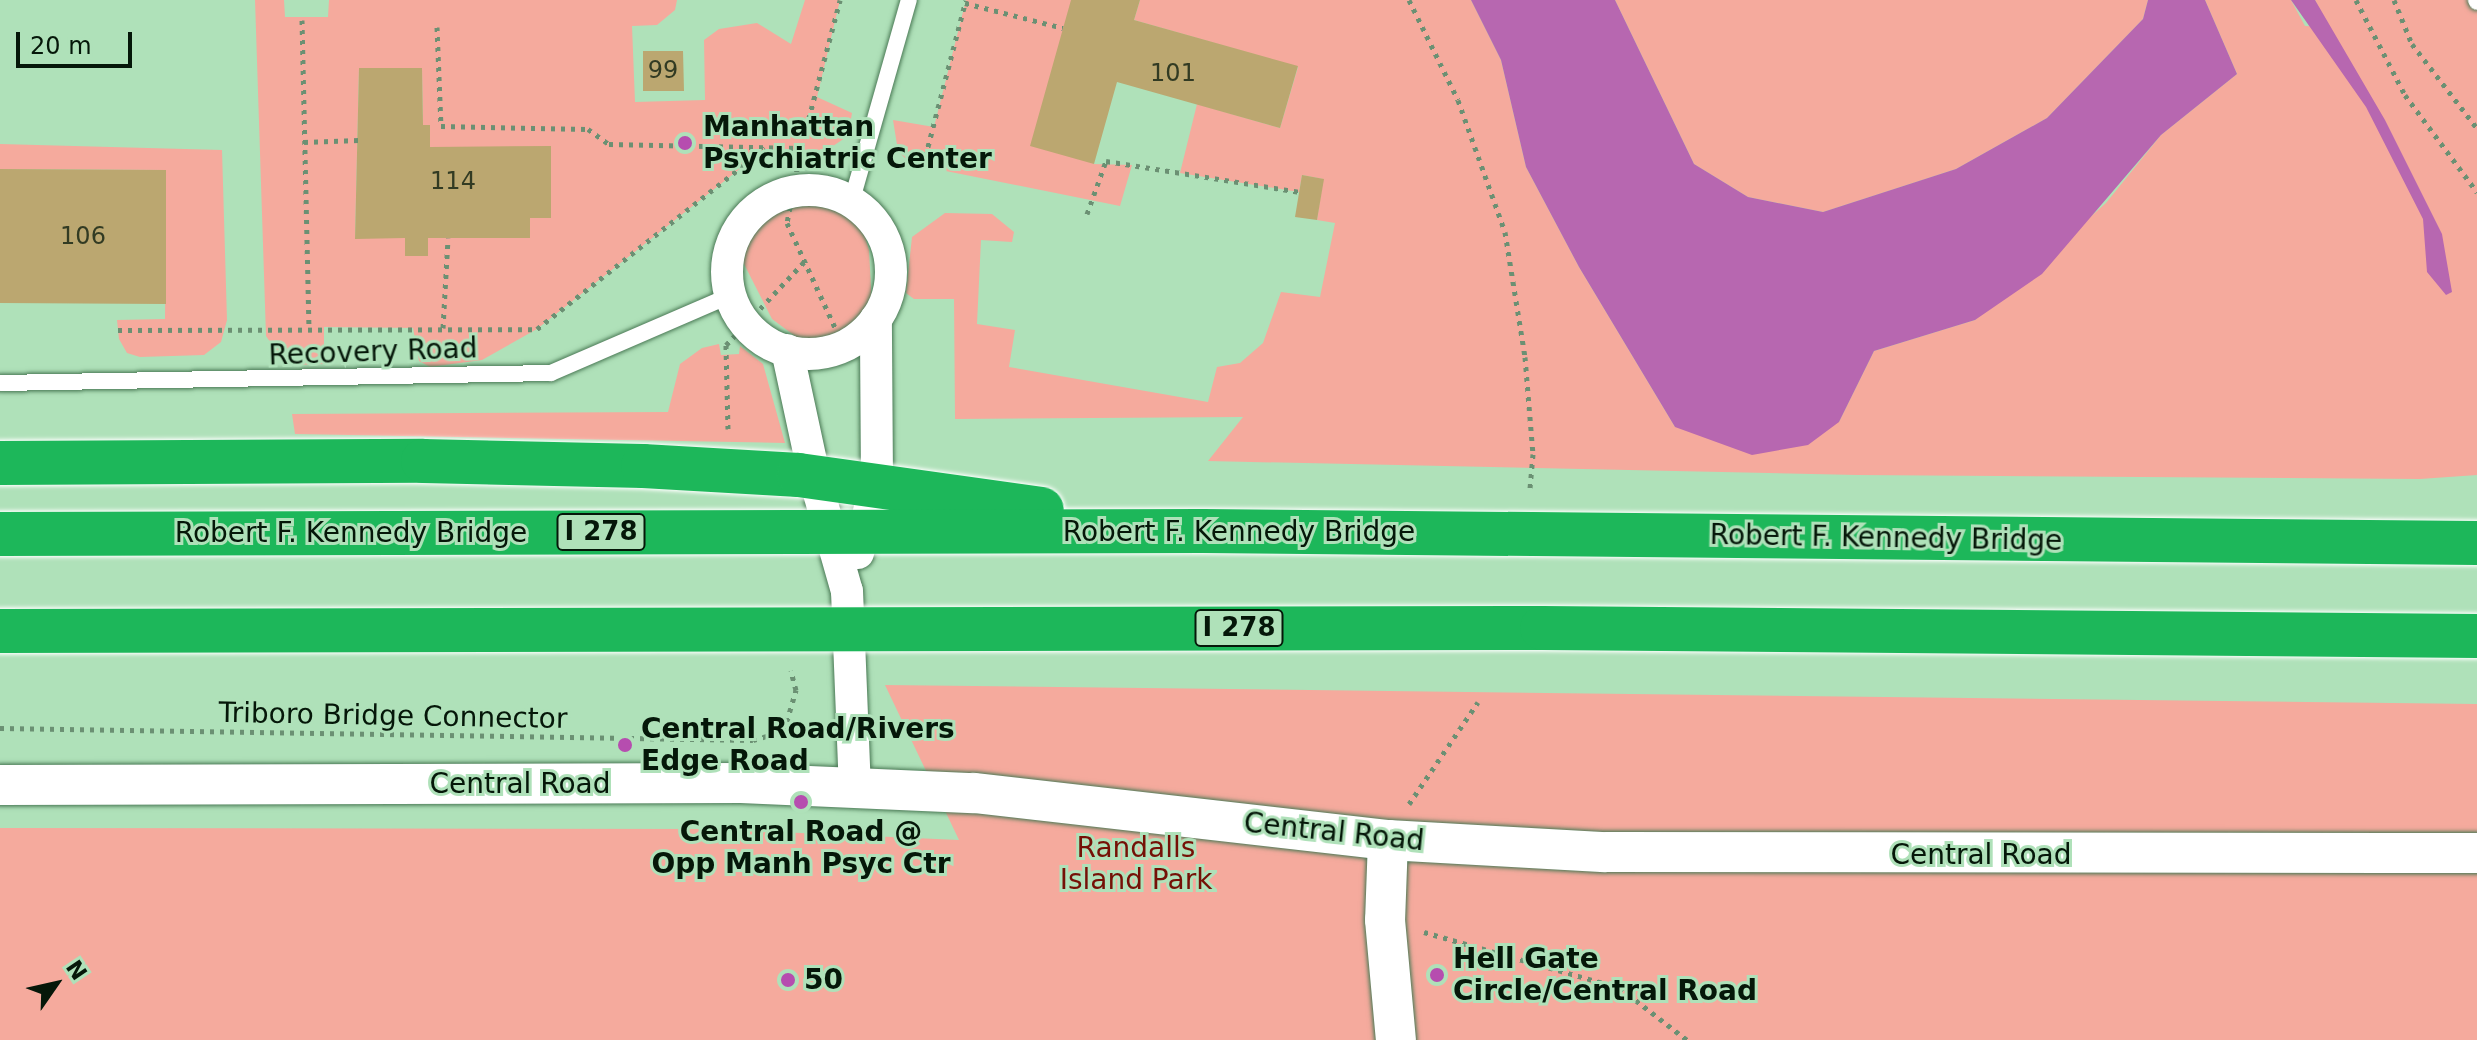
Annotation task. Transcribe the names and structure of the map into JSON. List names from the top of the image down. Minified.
{"streets":{"highway":["I 278","Robert F. Kennedy Bridge"],"street":["Central Road"],"lane":["Recovery Road"],"path":["Triboro Bridge Connector"]},"parks":["Randalls Island Park"],"places":["Manhattan Psychiatric Center","Central Road/Rivers Edge Road","Central Road @ Opp Manh Psyc Ctr","Hell Gate Circle/Central Road","50"],"house_numbers":["99","101","114","106"],"scale_bar":"20 m","north":"top right"}
